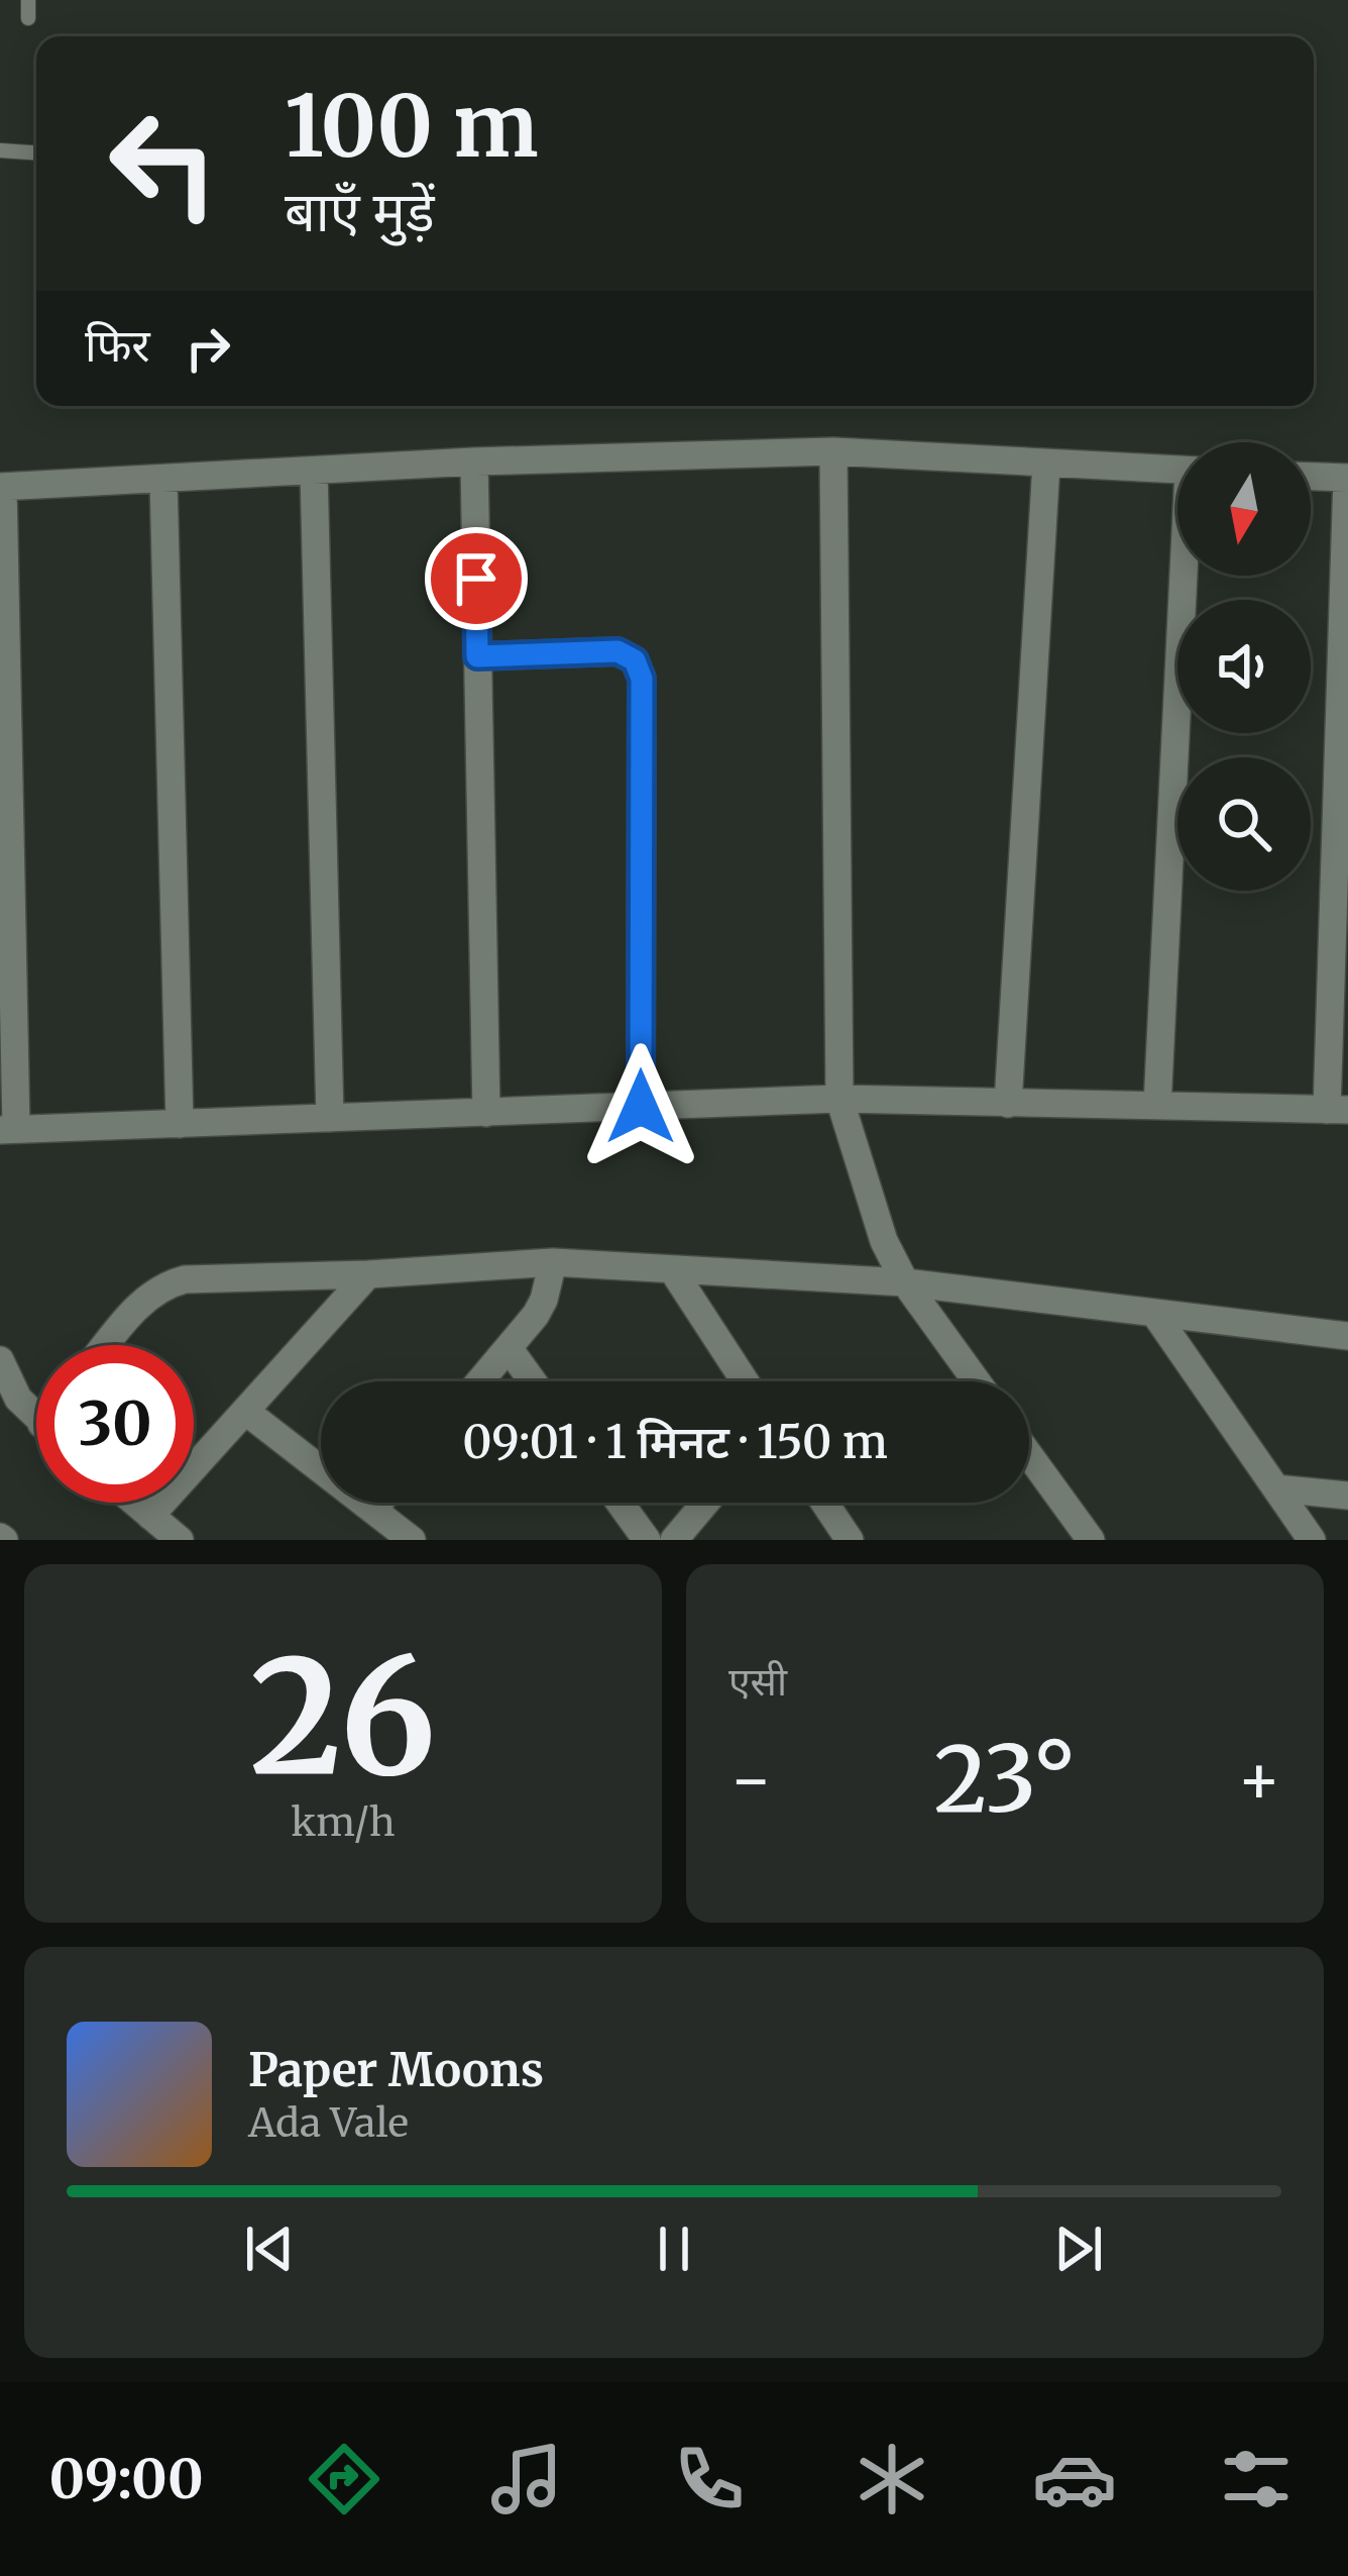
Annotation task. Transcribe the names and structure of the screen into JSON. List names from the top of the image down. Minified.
{"north":"bottom","page":{"turn":["100 m","बाएँ मुड़ें"],"then":"फिर","limit":"30","trip":"09:01 · 1 मिनट · 150 m","tile":[["26","km/h"],"एसी"],"heat":["−","23°","+"],"song":["Paper Moons","Ada Vale"],"tabs":"09:00"}}
